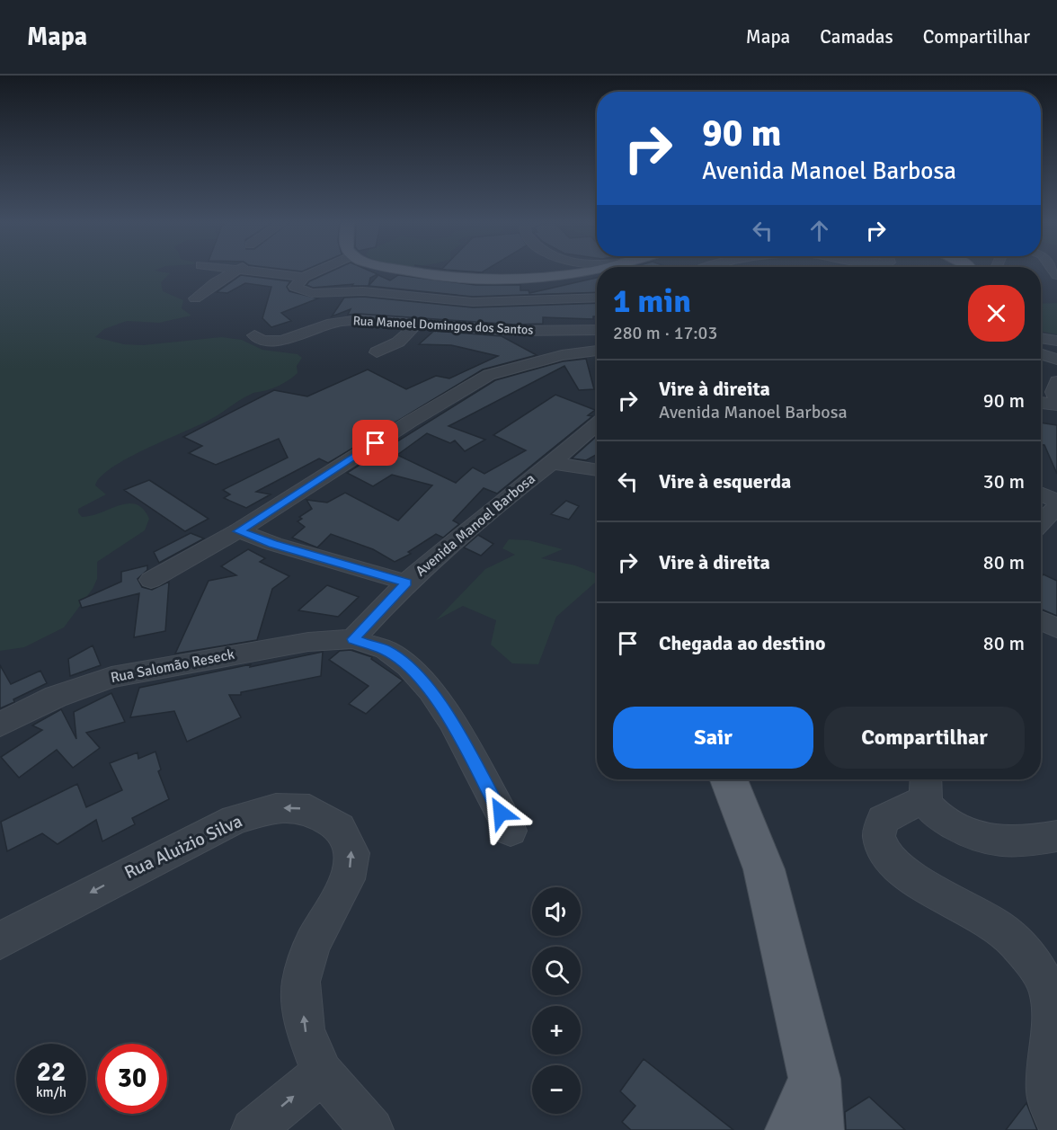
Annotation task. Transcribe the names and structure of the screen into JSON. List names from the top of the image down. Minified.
{"streets":{"street":["Rua Manoel Domingos dos Santos","Avenida Manoel Barbosa","Rua Salomão Reseck","Rua Aluizio Silva"]},"crossings":[["Avenida Manoel Barbosa","Rua Salomão Reseck"]],"page":{"header":"Mapa","nav":["Mapa","Camadas","Compartilhar"],"turn":["90 m","Avenida Manoel Barbosa"],"heading":["1 min","280 m · 17:03"],"list":[{"name":"Vire à direita","note":"Avenida Manoel Barbosa","value":"90 m"},{"name":"Vire à esquerda","value":"30 m"},{"name":"Vire à direita","value":"80 m"},{"name":"Chegada ao destino","value":"80 m"}],"buttons":["Sair","Compartilhar"],"map_buttons":["+","−"],"speed":"22 km/h","limit":"30"}}
